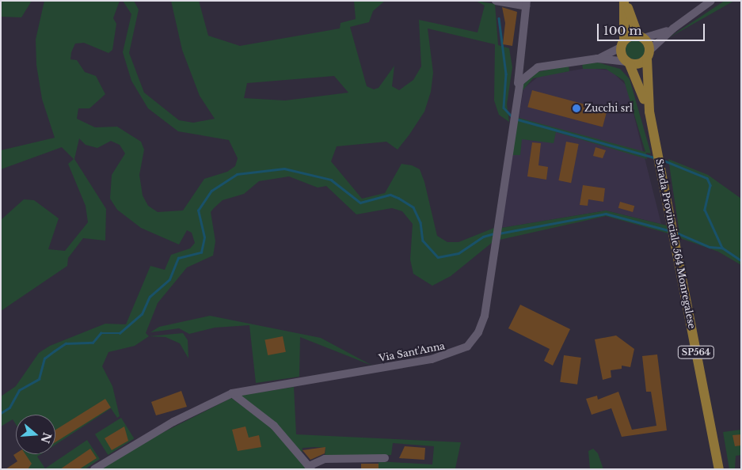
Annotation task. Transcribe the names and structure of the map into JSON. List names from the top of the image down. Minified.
{"streets":{"main road":["Strada Provinciale 564 Monregalese","SP564"],"street":["Via Sant'Anna"]},"places":["Zucchi srl"],"scale_bar":"100 m","north":"right"}
